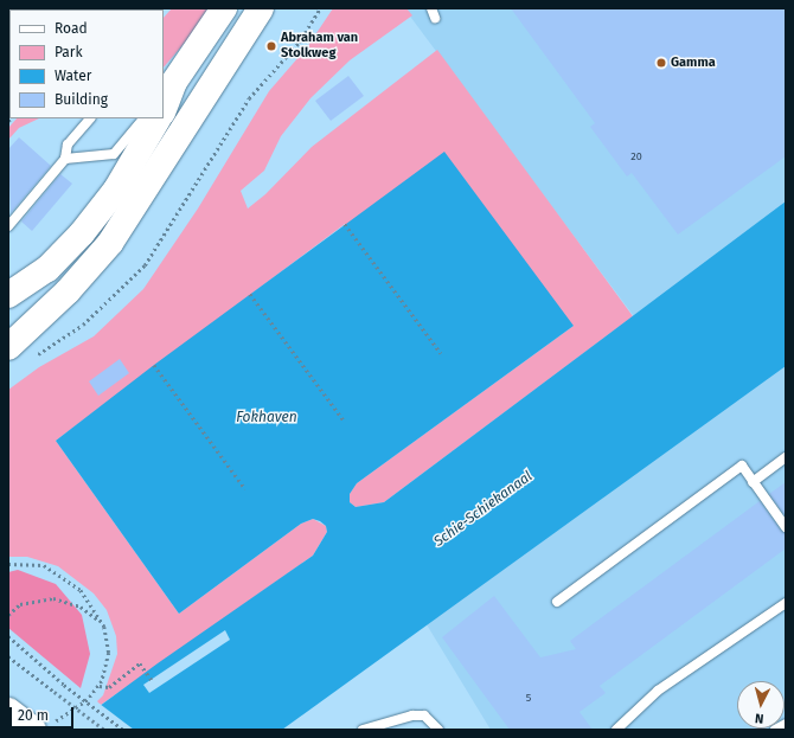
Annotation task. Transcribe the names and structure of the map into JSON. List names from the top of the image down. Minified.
{"water":["Fokhaven","Schie-Schiekanaal"],"places":["Abraham van Stolkweg","Gamma"],"house_numbers":["20","5"],"legend":["Road","Park","Water","Building"],"scale_bar":"20 m","north":"bottom"}
